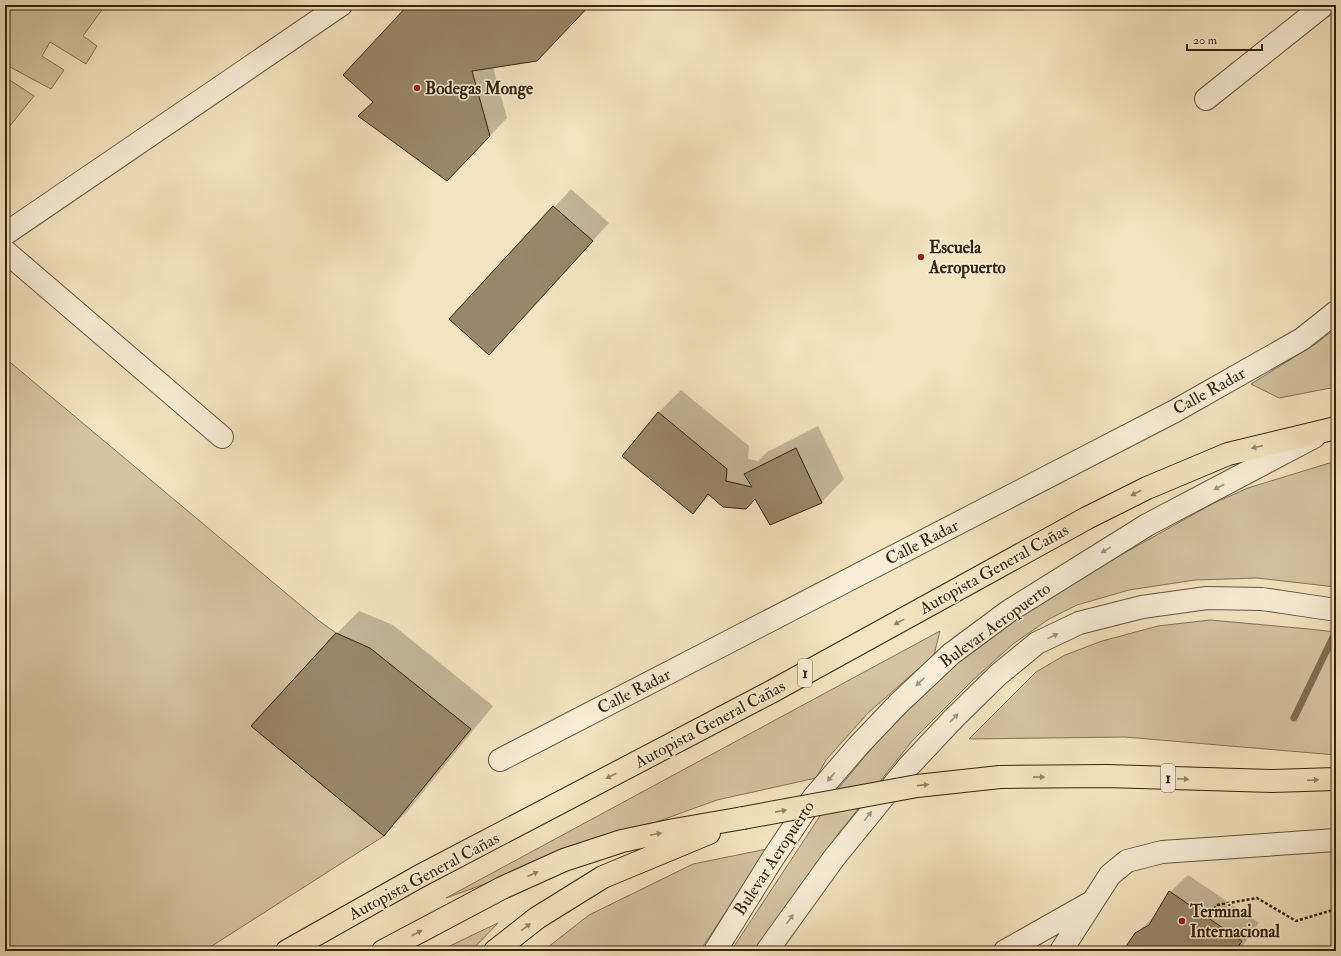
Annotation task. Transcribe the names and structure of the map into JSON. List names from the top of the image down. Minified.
{"streets":{"highway":["Autopista General Cañas","1"],"street":["Calle Radar","Bulevar Aeropuerto"]},"crossings":[["Autopista General Cañas","Bulevar Aeropuerto"]],"places":["Bodegas Monge","Escuela Aeropuerto","Terminal Internacional"],"scale_bar":"20 m"}
